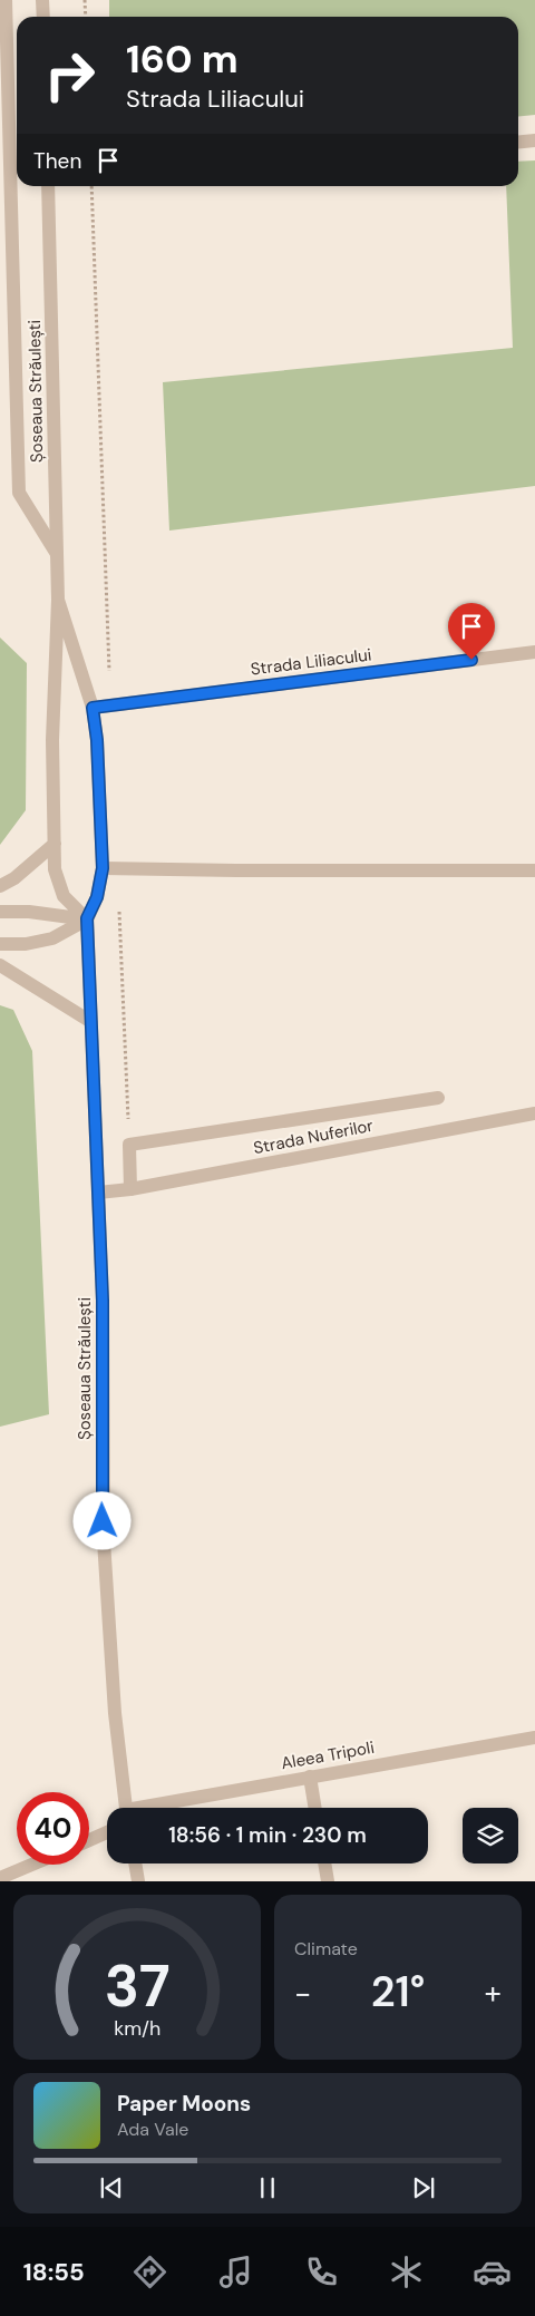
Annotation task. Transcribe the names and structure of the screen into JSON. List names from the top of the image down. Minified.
{"streets":{"street":["Șoseaua Străulești","Strada Liliacului","Strada Nuferilor","Aleea Tripoli"]},"crossings":[["Șoseaua Străulești","Strada Liliacului"],["Șoseaua Străulești","Strada Nuferilor"]],"page":{"turn":["160 m","Strada Liliacului"],"then":"Then","limit":"40","trip":"18:56 · 1 min · 230 m","tile":"Climate","heat":["−","21°","+"],"song":["Paper Moons","Ada Vale"],"tabs":"18:55","gauge":["37","km/h"]}}
